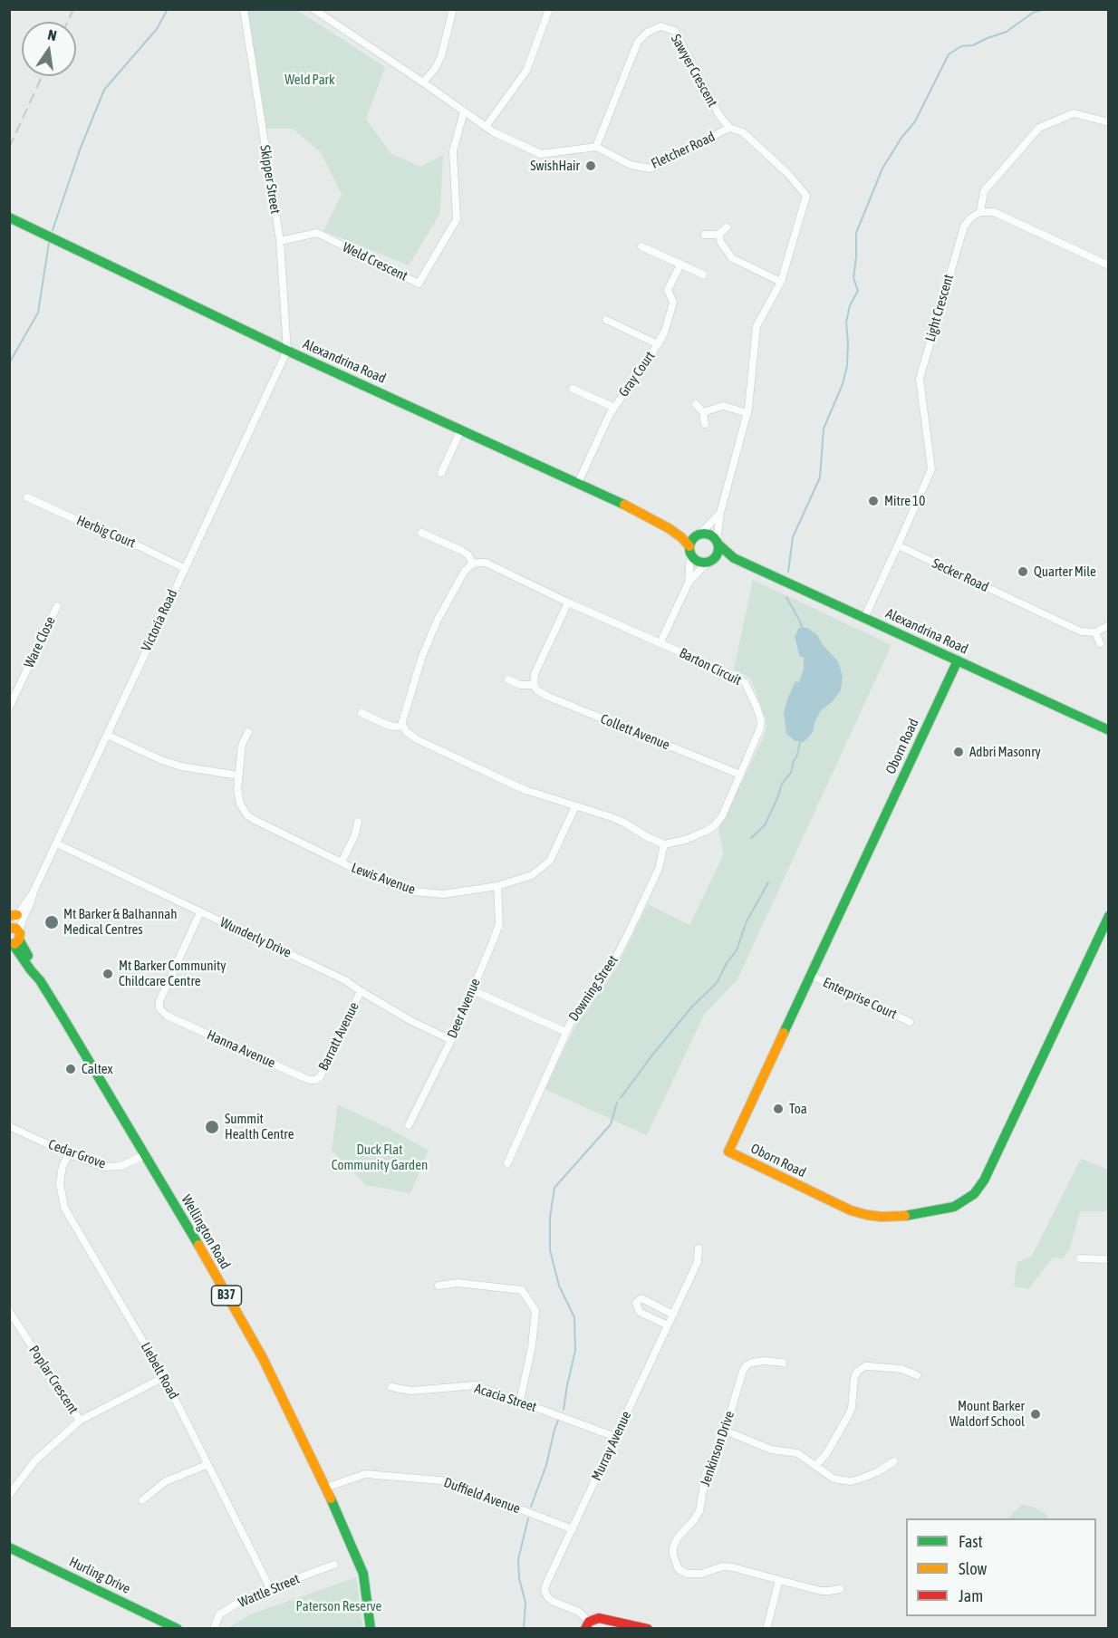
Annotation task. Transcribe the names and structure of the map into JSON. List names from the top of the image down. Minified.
{"streets":{"main road":["Alexandrina Road","Oborn Road","Wellington Road","B37","Hurling Drive"],"street":["Sawyer Crescent","Fletcher Road","Skipper Street","Weld Crescent","Light Crescent","Gray Court","Herbig Court","Secker Road","Victoria Road","Ware Close","Barton Circuit","Collett Avenue","Lewis Avenue","Wunderly Drive","Downing Street","Enterprise Court","Deer Avenue","Barratt Avenue","Hanna Avenue","Cedar Grove","Liebelt Road","Poplar Crescent","Acacia Street","Murray Avenue","Jenkinson Drive","Duffield Avenue","Wattle Street"]},"crossings":[["Sawyer Crescent","Fletcher Road"],["Fletcher Road","Alexandrina Road"],["Skipper Street","Weld Crescent"],["Skipper Street","Alexandrina Road"],["Skipper Street","Victoria Road"],["Light Crescent","Secker Road"],["Alexandrina Road","Gray Court"],["Alexandrina Road","Victoria Road"],["Alexandrina Road","Oborn Road"],["Herbig Court","Victoria Road"],["Victoria Road","Wunderly Drive"],["Victoria Road","Wellington Road"],["Barton Circuit","Collett Avenue"],["Barton Circuit","Downing Street"],["Oborn Road","Enterprise Court"],["Lewis Avenue","Deer Avenue"],["Wunderly Drive","Deer Avenue"],["Wunderly Drive","Barratt Avenue"],["Wunderly Drive","Hanna Avenue"],["Barratt Avenue","Hanna Avenue"],["Cedar Grove","Wellington Road"],["Cedar Grove","Liebelt Road"],["Wellington Road","Duffield Avenue"],["Liebelt Road","Wattle Street"],["Acacia Street","Murray Avenue"],["Murray Avenue","Duffield Avenue"]],"parks":["Weld Park","Duck Flat Community Garden","Paterson Reserve"],"places":["SwishHair","Mitre 10","Quarter Mile","Adbri Masonry","Mt Barker & Balhannah Medical Centres","Mt Barker Community Childcare Centre","Caltex","Toa","Summit Health Centre","Mount Barker Waldorf School"],"legend":["Fast","Slow","Jam"],"north":"top"}
